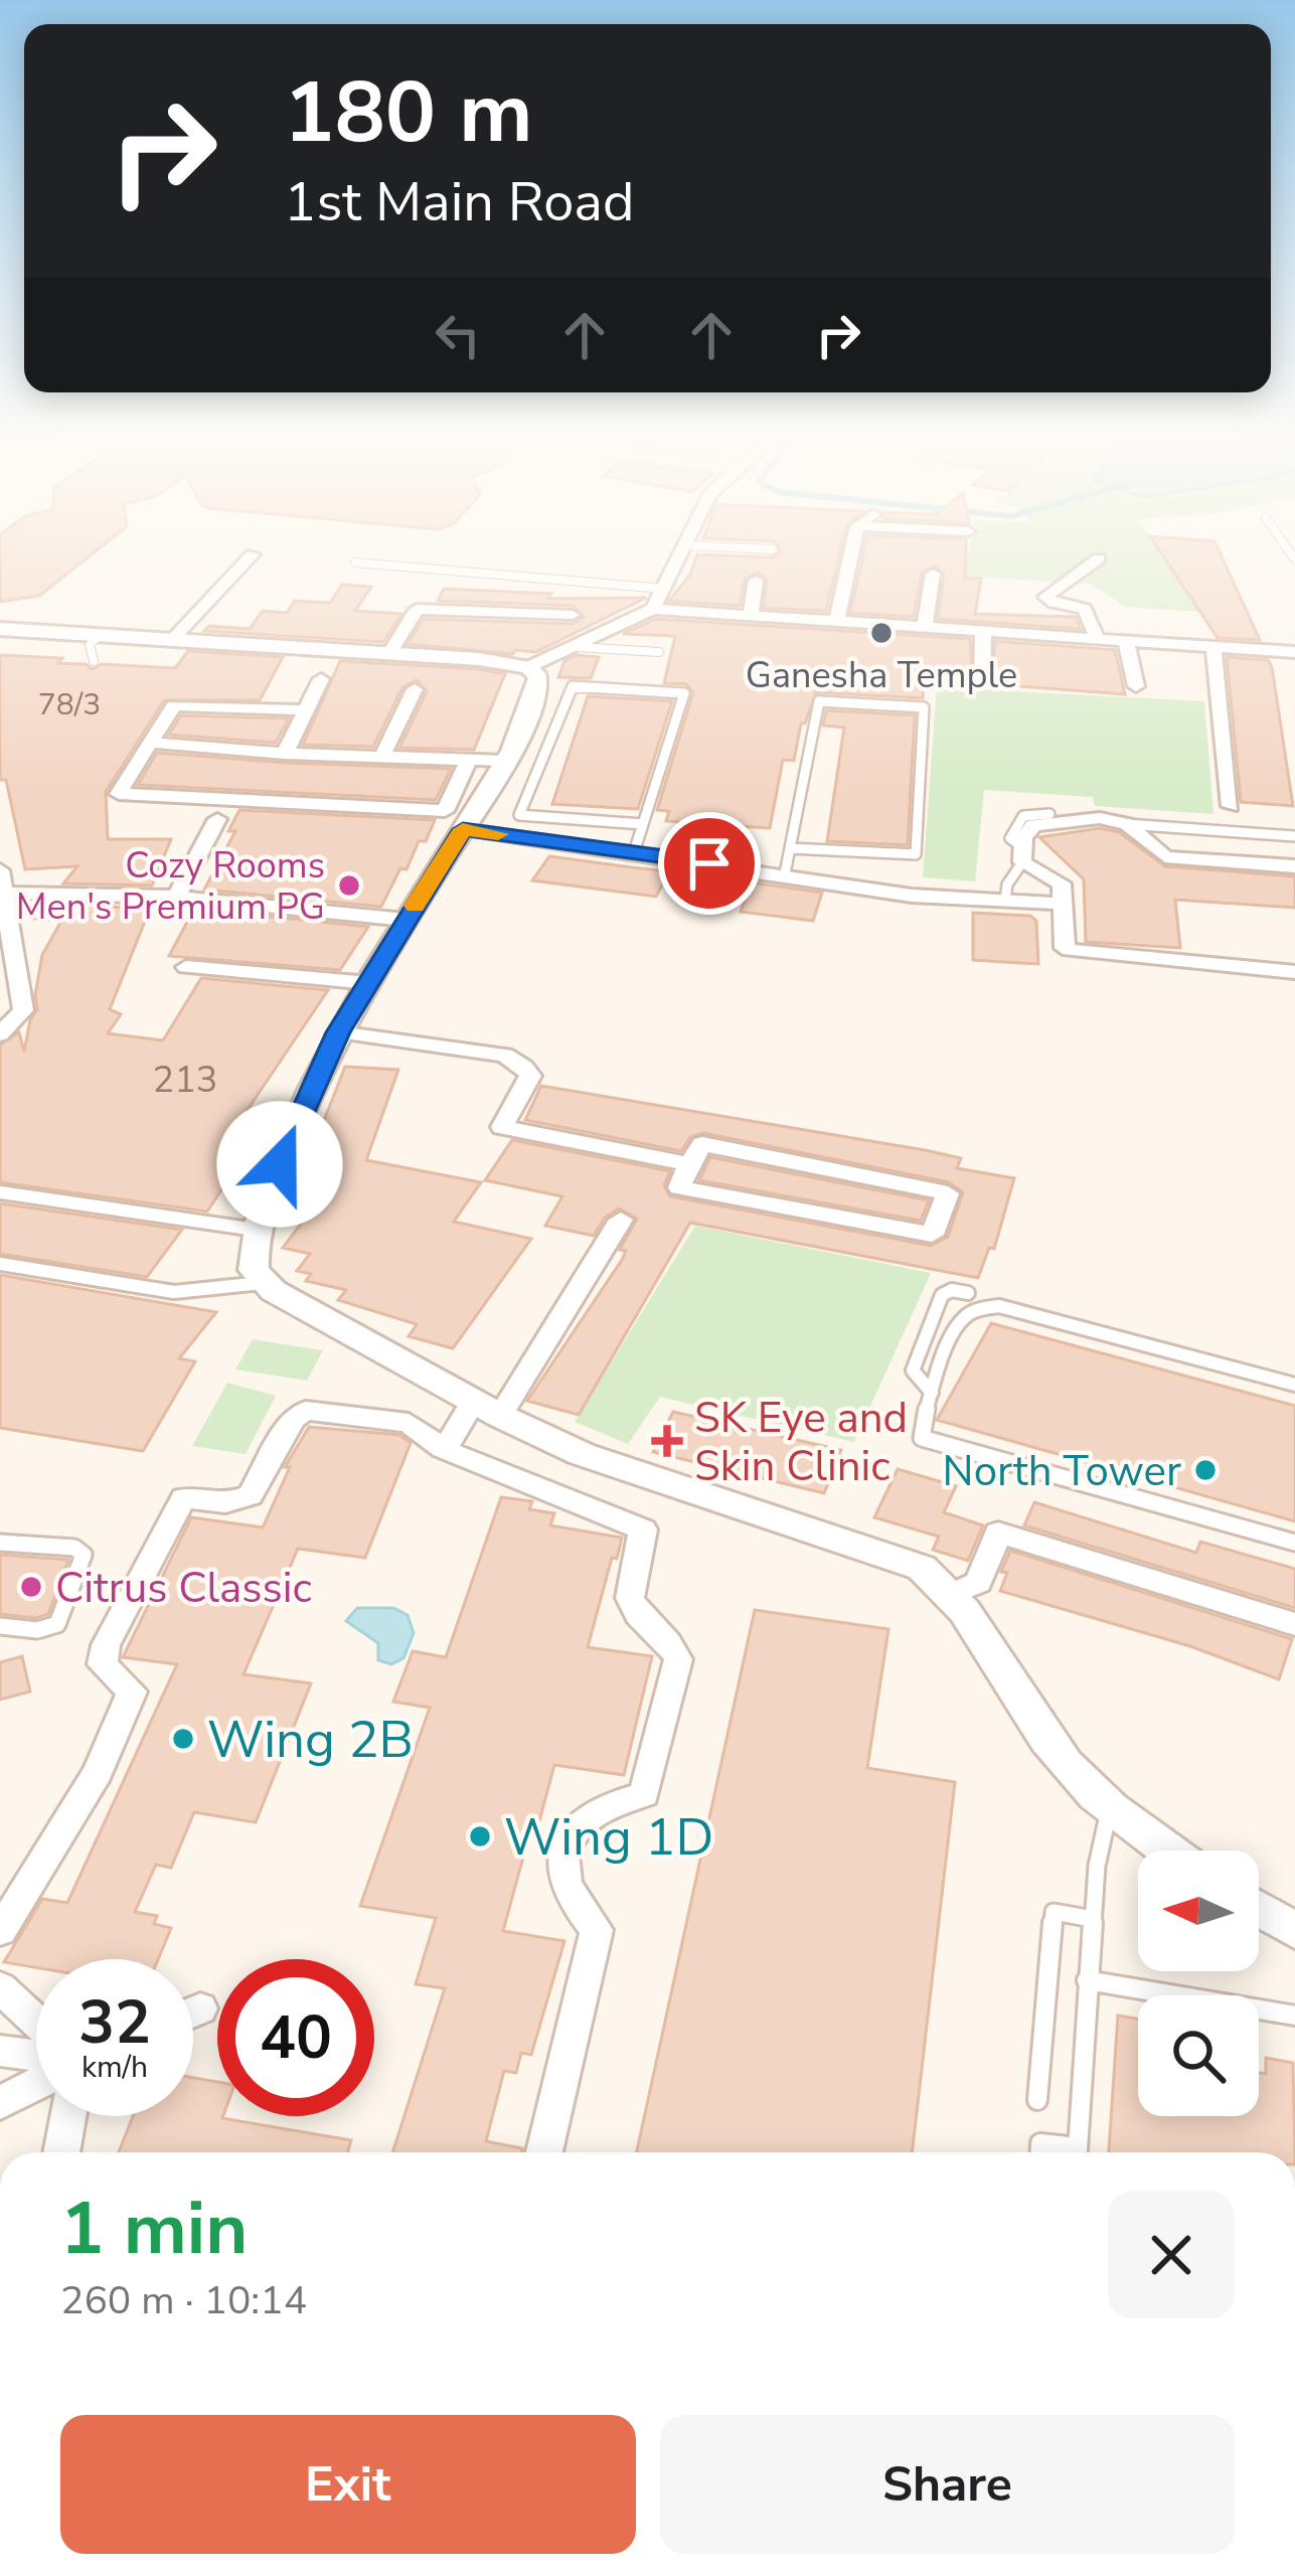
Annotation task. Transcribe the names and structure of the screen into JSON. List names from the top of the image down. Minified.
{"places":{"other":["Ganesha Temple","Cozy Rooms Men's Premium PG","North Tower","Citrus Classic","Wing 2B","Wing 1D"],"health":["SK Eye and Skin Clinic"]},"house_numbers":["78/3","213"],"north":"left","page":{"turn":["180 m","1st Main Road"],"speed":"32 km/h","limit":"40","heading":["1 min","260 m · 10:14"],"buttons":["Exit","Share"]}}
